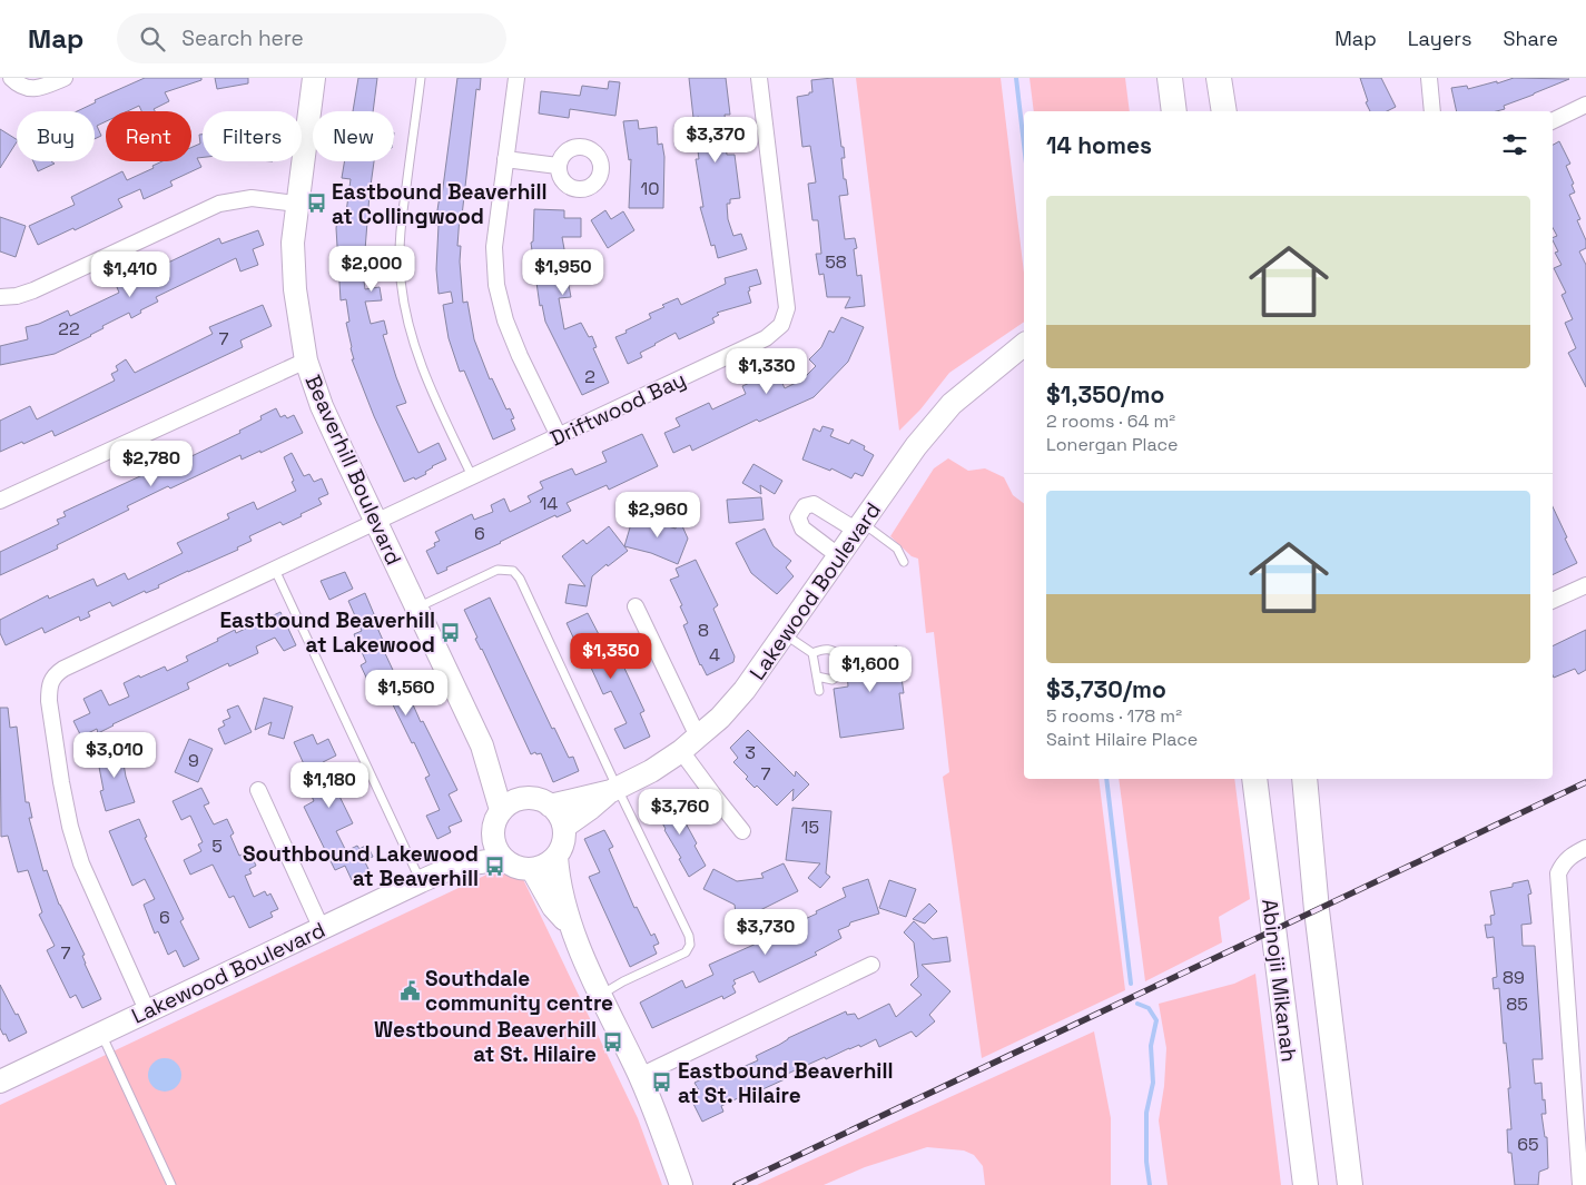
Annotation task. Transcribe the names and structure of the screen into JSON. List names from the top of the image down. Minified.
{"streets":{"main road":["Abinojii Mikanah"],"street":["Driftwood Bay","Beaverhill Boulevard","Lakewood Boulevard"]},"crossings":[["Driftwood Bay","Beaverhill Boulevard"],["Driftwood Bay","Lakewood Boulevard"],["Beaverhill Boulevard","Lakewood Boulevard"]],"places":{"bus stop":["Eastbound Beaverhill at Collingwood","Eastbound Beaverhill at Lakewood","Southbound Lakewood at Beaverhill","Westbound Beaverhill at St. Hilaire","Eastbound Beaverhill at St. Hilaire"],"public building":["Southdale community centre"]},"house_numbers":["10","58","22","7","2","14","6","8","4","3","9","7","15","5","6","7","89","85","65"],"page":{"header":"Map","search":"Search here","nav":["Map","Layers","Share"],"chip":["Buy","Rent","Filters","New"],"heading":"14 homes","price":["$3,370","$2,000","$1,950","$1,410","$1,330","$2,780","$2,960","$1,350","$1,600","$1,560","$3,010","$1,180","$3,760","$3,730"],"list":[{"name":"$1,350/mo","note":"2 rooms · 64 m² · Lonergan Place"},{"name":"$3,730/mo","note":"5 rooms · 178 m² · Saint Hilaire Place"}]}}
